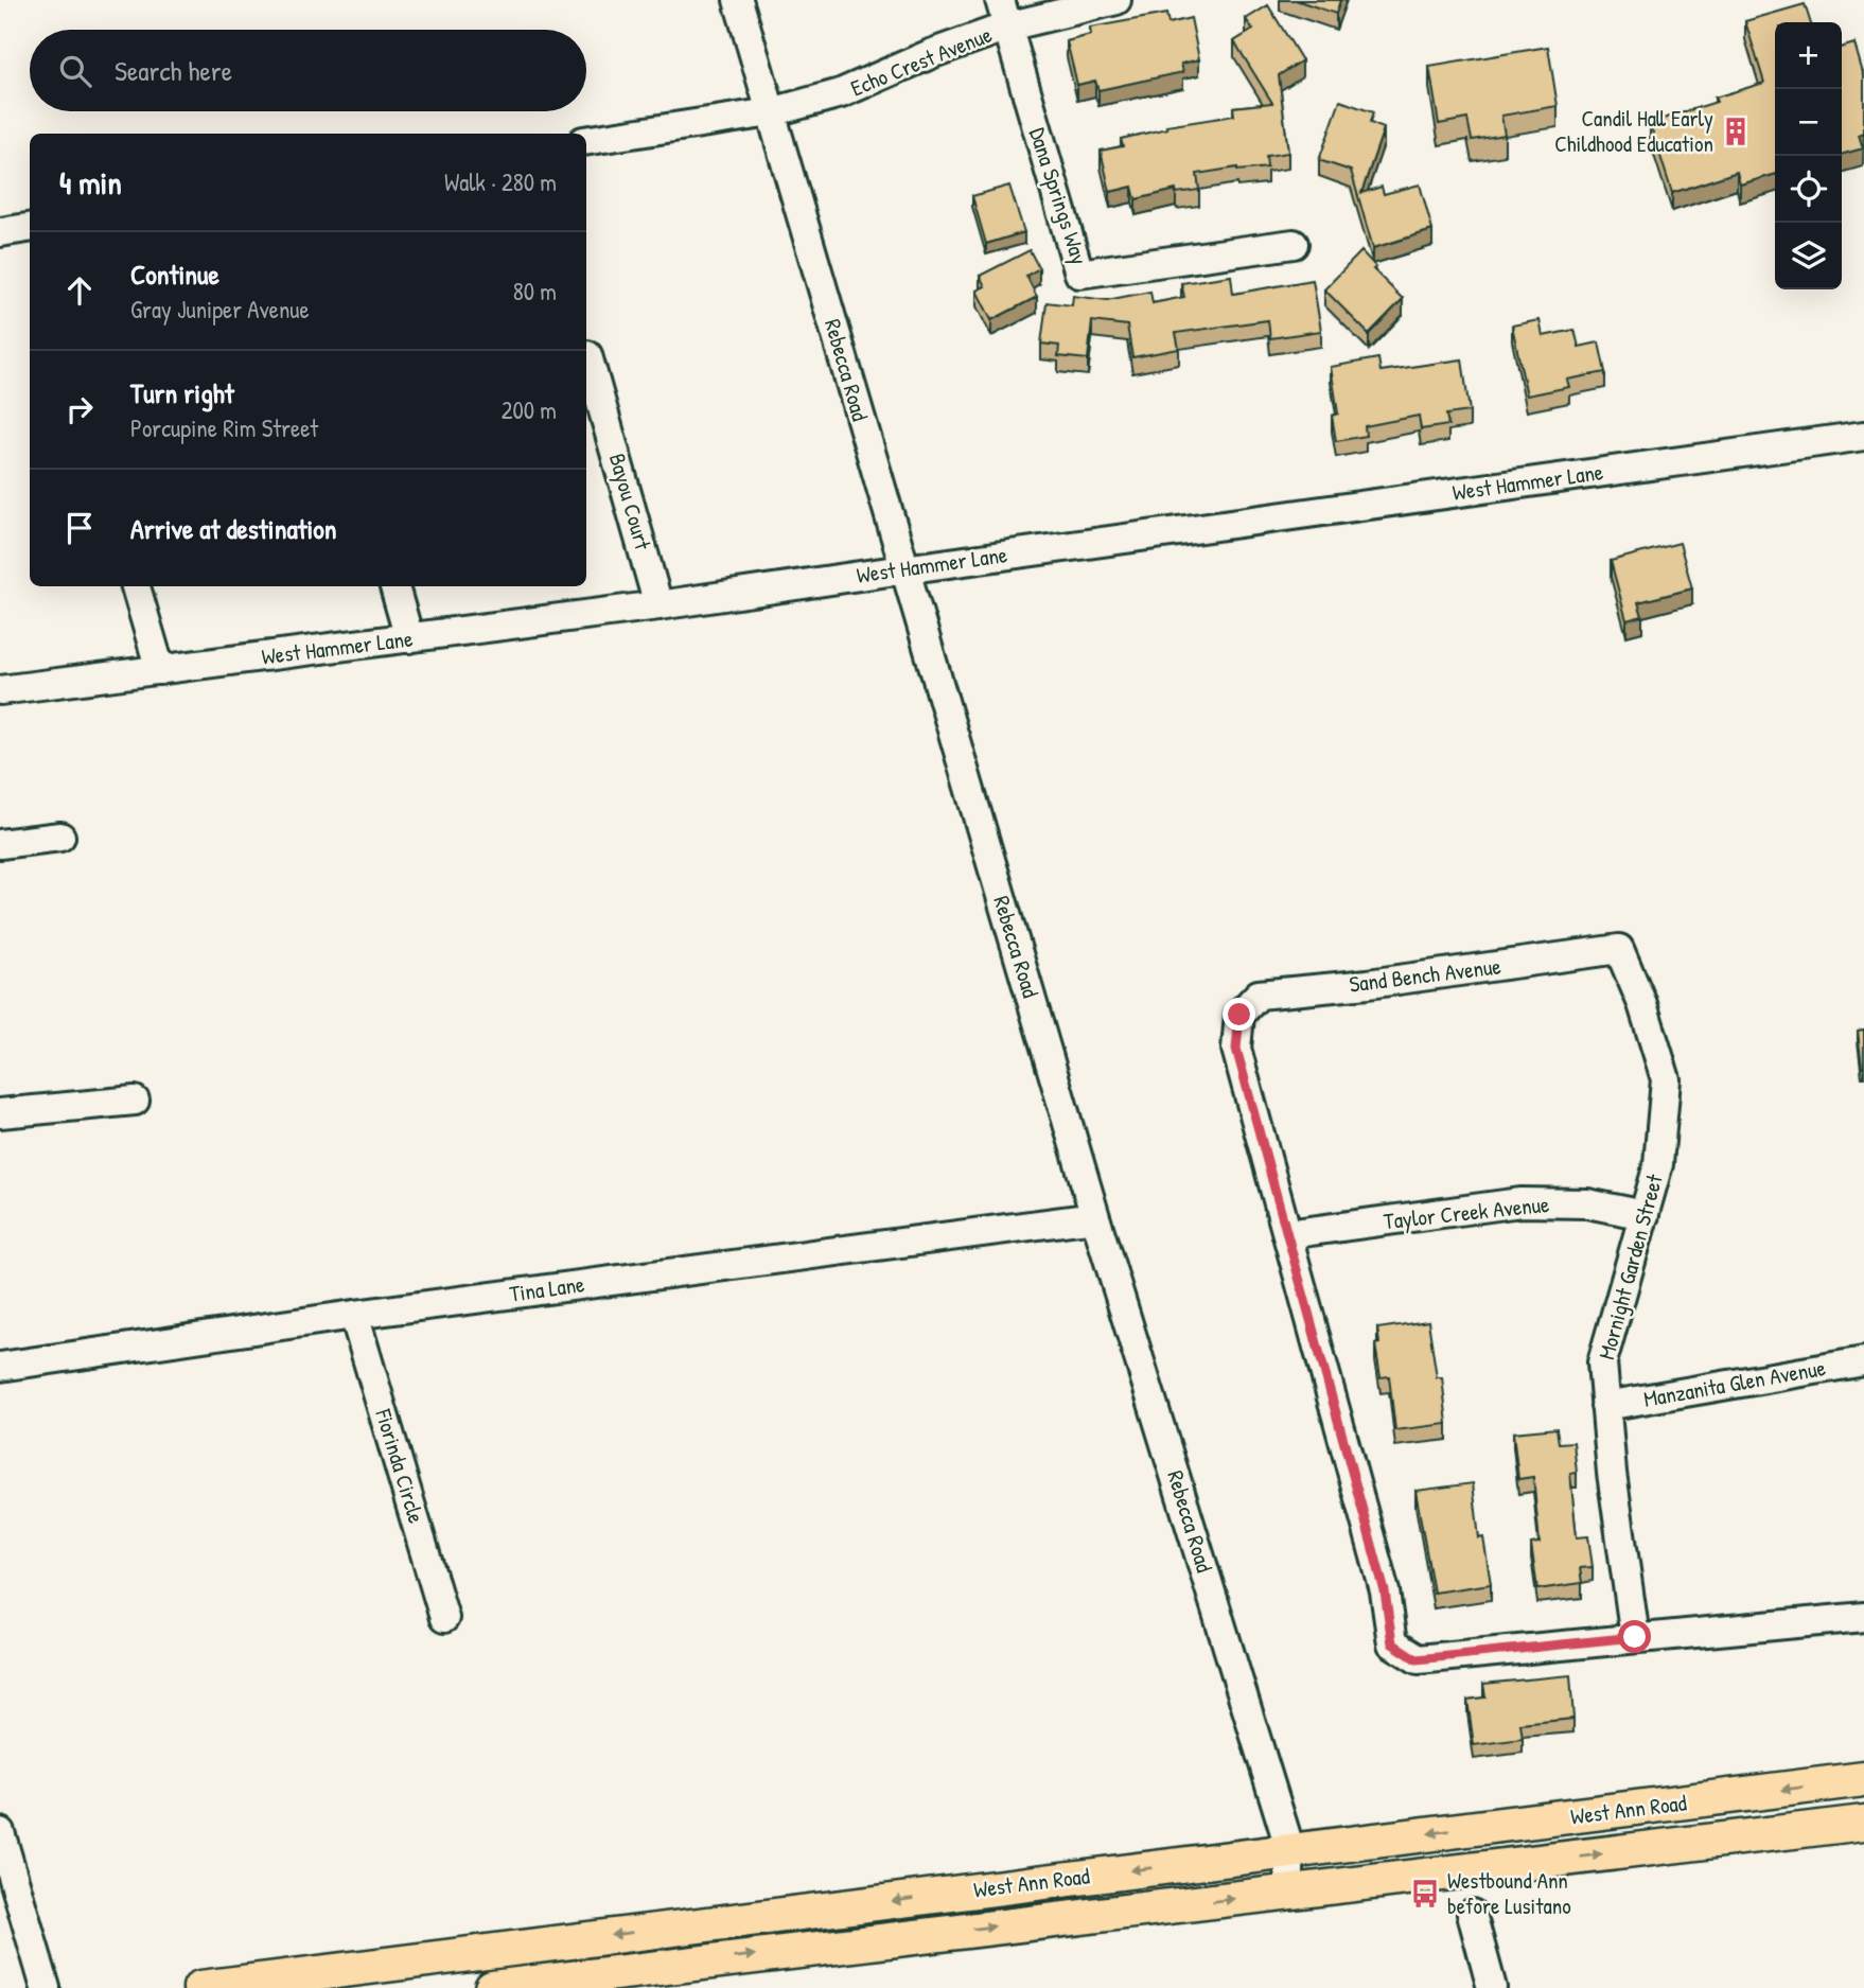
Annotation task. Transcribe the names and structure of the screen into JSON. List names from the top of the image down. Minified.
{"streets":{"main road":["West Ann Road"],"street":["Echo Crest Avenue","Dana Springs Way","Rebecca Road","West Hammer Lane","Bayou Court","Sand Bench Avenue","Taylor Creek Avenue","Mornight Garden Street","Tina Lane","Manzanita Glen Avenue","Fiorinda Circle"]},"crossings":[["Echo Crest Avenue","Dana Springs Way"],["Echo Crest Avenue","Rebecca Road"],["Rebecca Road","West Hammer Lane"],["Rebecca Road","Tina Lane"],["Rebecca Road","West Ann Road"],["West Hammer Lane","Bayou Court"],["Sand Bench Avenue","Taylor Creek Avenue"],["Sand Bench Avenue","Mornight Garden Street"],["Taylor Creek Avenue","Mornight Garden Street"],["Mornight Garden Street","Manzanita Glen Avenue"],["Tina Lane","Fiorinda Circle"]],"places":{"building":["Candil Hall Early Childhood Education"],"bus stop":["Westbound Ann before Lusitano"]},"page":{"map_buttons":["+","−"],"search":"Search here","heading":["4 min","Walk · 280 m"],"list":[["Continue","Gray Juniper Avenue","80 m"],["Turn right","Porcupine Rim Street","200 m"],"Arrive at destination"]}}
